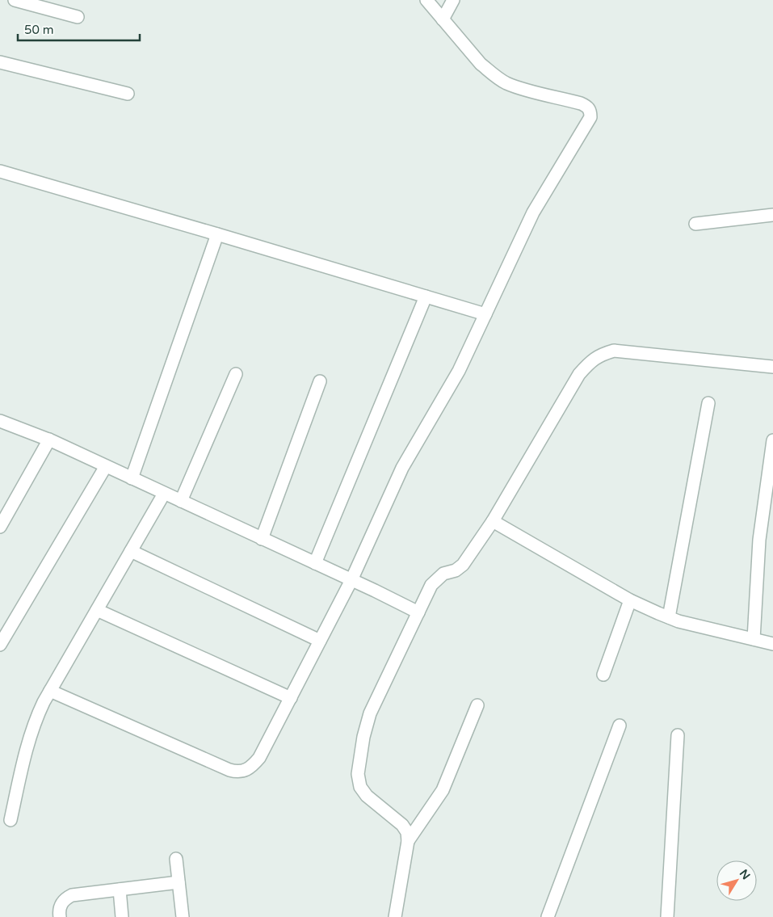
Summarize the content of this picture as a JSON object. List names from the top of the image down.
{
  "scale_bar": "50 m",
  "north": "top right"
}
